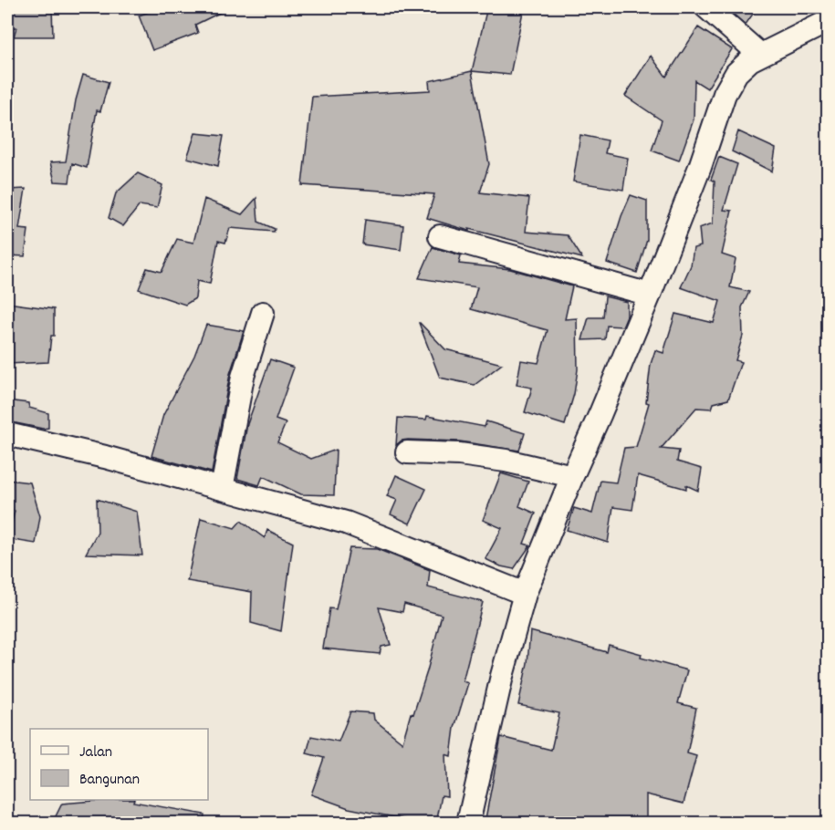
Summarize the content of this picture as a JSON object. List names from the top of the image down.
{
  "legend": ["Jalan", "Bangunan"]
}
